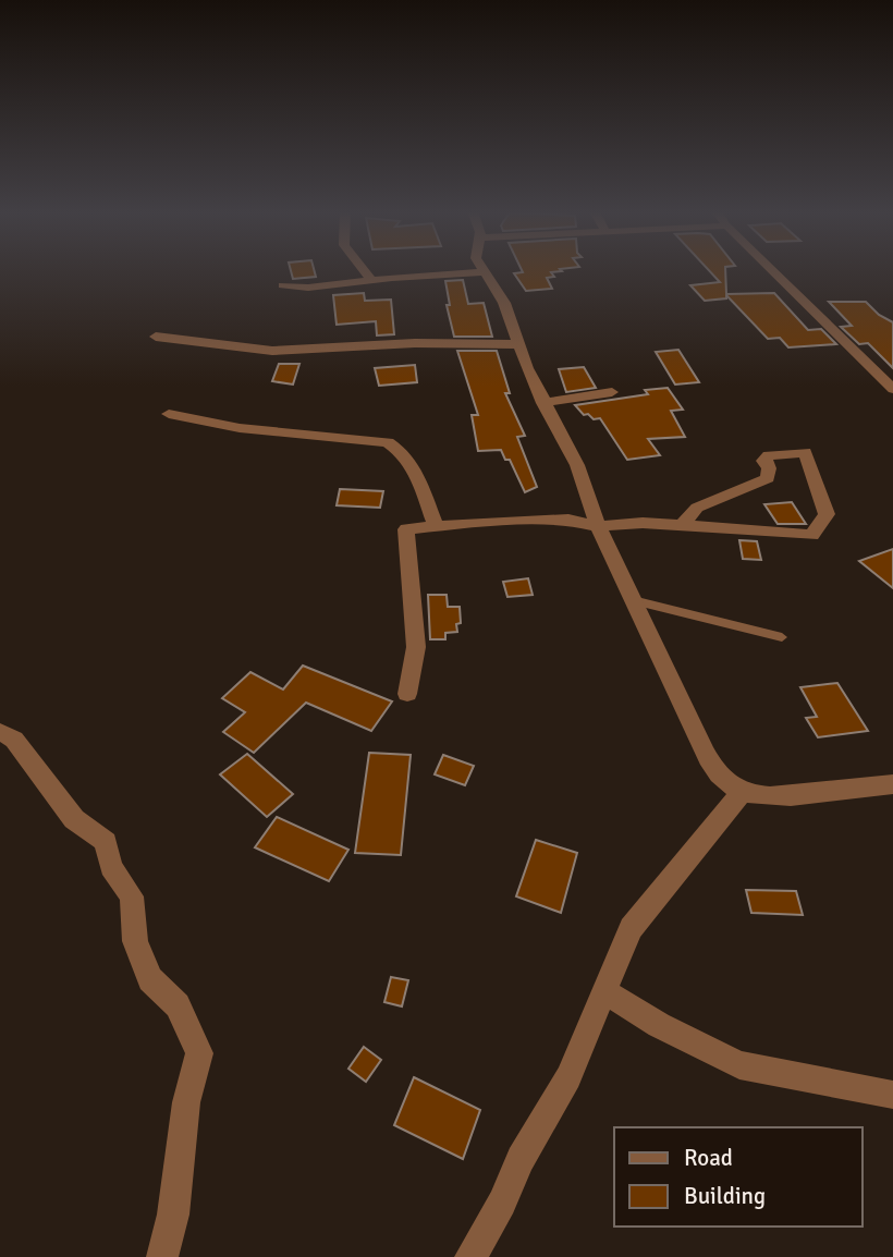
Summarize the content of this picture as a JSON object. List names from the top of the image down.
{
  "legend": ["Road", "Building"]
}
